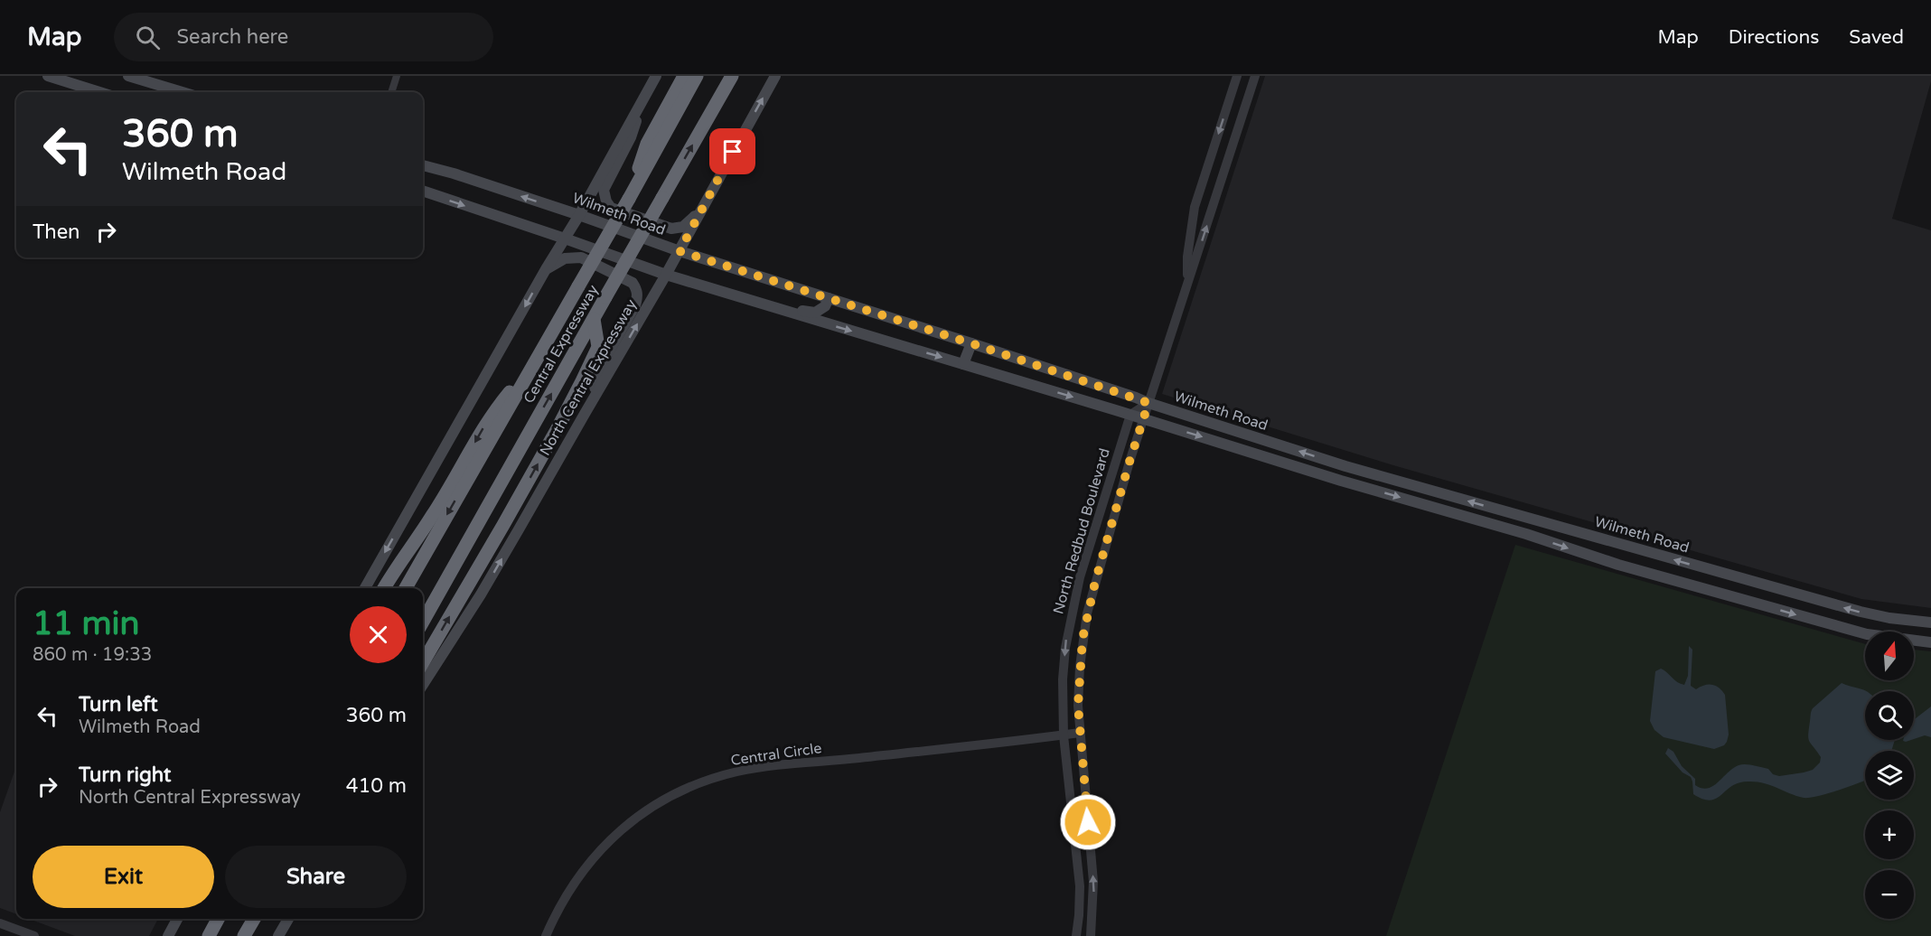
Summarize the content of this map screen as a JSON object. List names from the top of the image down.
{
  "streets": {
    "highway": ["Central Expressway"],
    "main road": ["Wilmeth Road", "North Central Expressway"],
    "street": ["North Redbud Boulevard", "Central Circle"]
  },
  "crossings": [
    ["Wilmeth Road", "North Central Expressway"],
    ["Wilmeth Road", "North Redbud Boulevard"],
    ["North Redbud Boulevard", "Central Circle"]
  ],
  "one_way": ["North Central Expressway"],
  "north": "top",
  "page": {
    "header": "Map",
    "search": "Search here",
    "nav": ["Map", "Directions", "Saved"],
    "turn": ["360 m", "Wilmeth Road"],
    "then": "Then",
    "heading": ["11 min", "860 m · 19:33"],
    "map_buttons": ["+", "−"],
    "list": [
      {
        "name": "Turn left",
        "note": "Wilmeth Road",
        "value": "360 m"
      },
      {
        "name": "Turn right",
        "note": "North Central Expressway",
        "value": "410 m"
      }
    ],
    "buttons": ["Exit", "Share"]
  }
}
